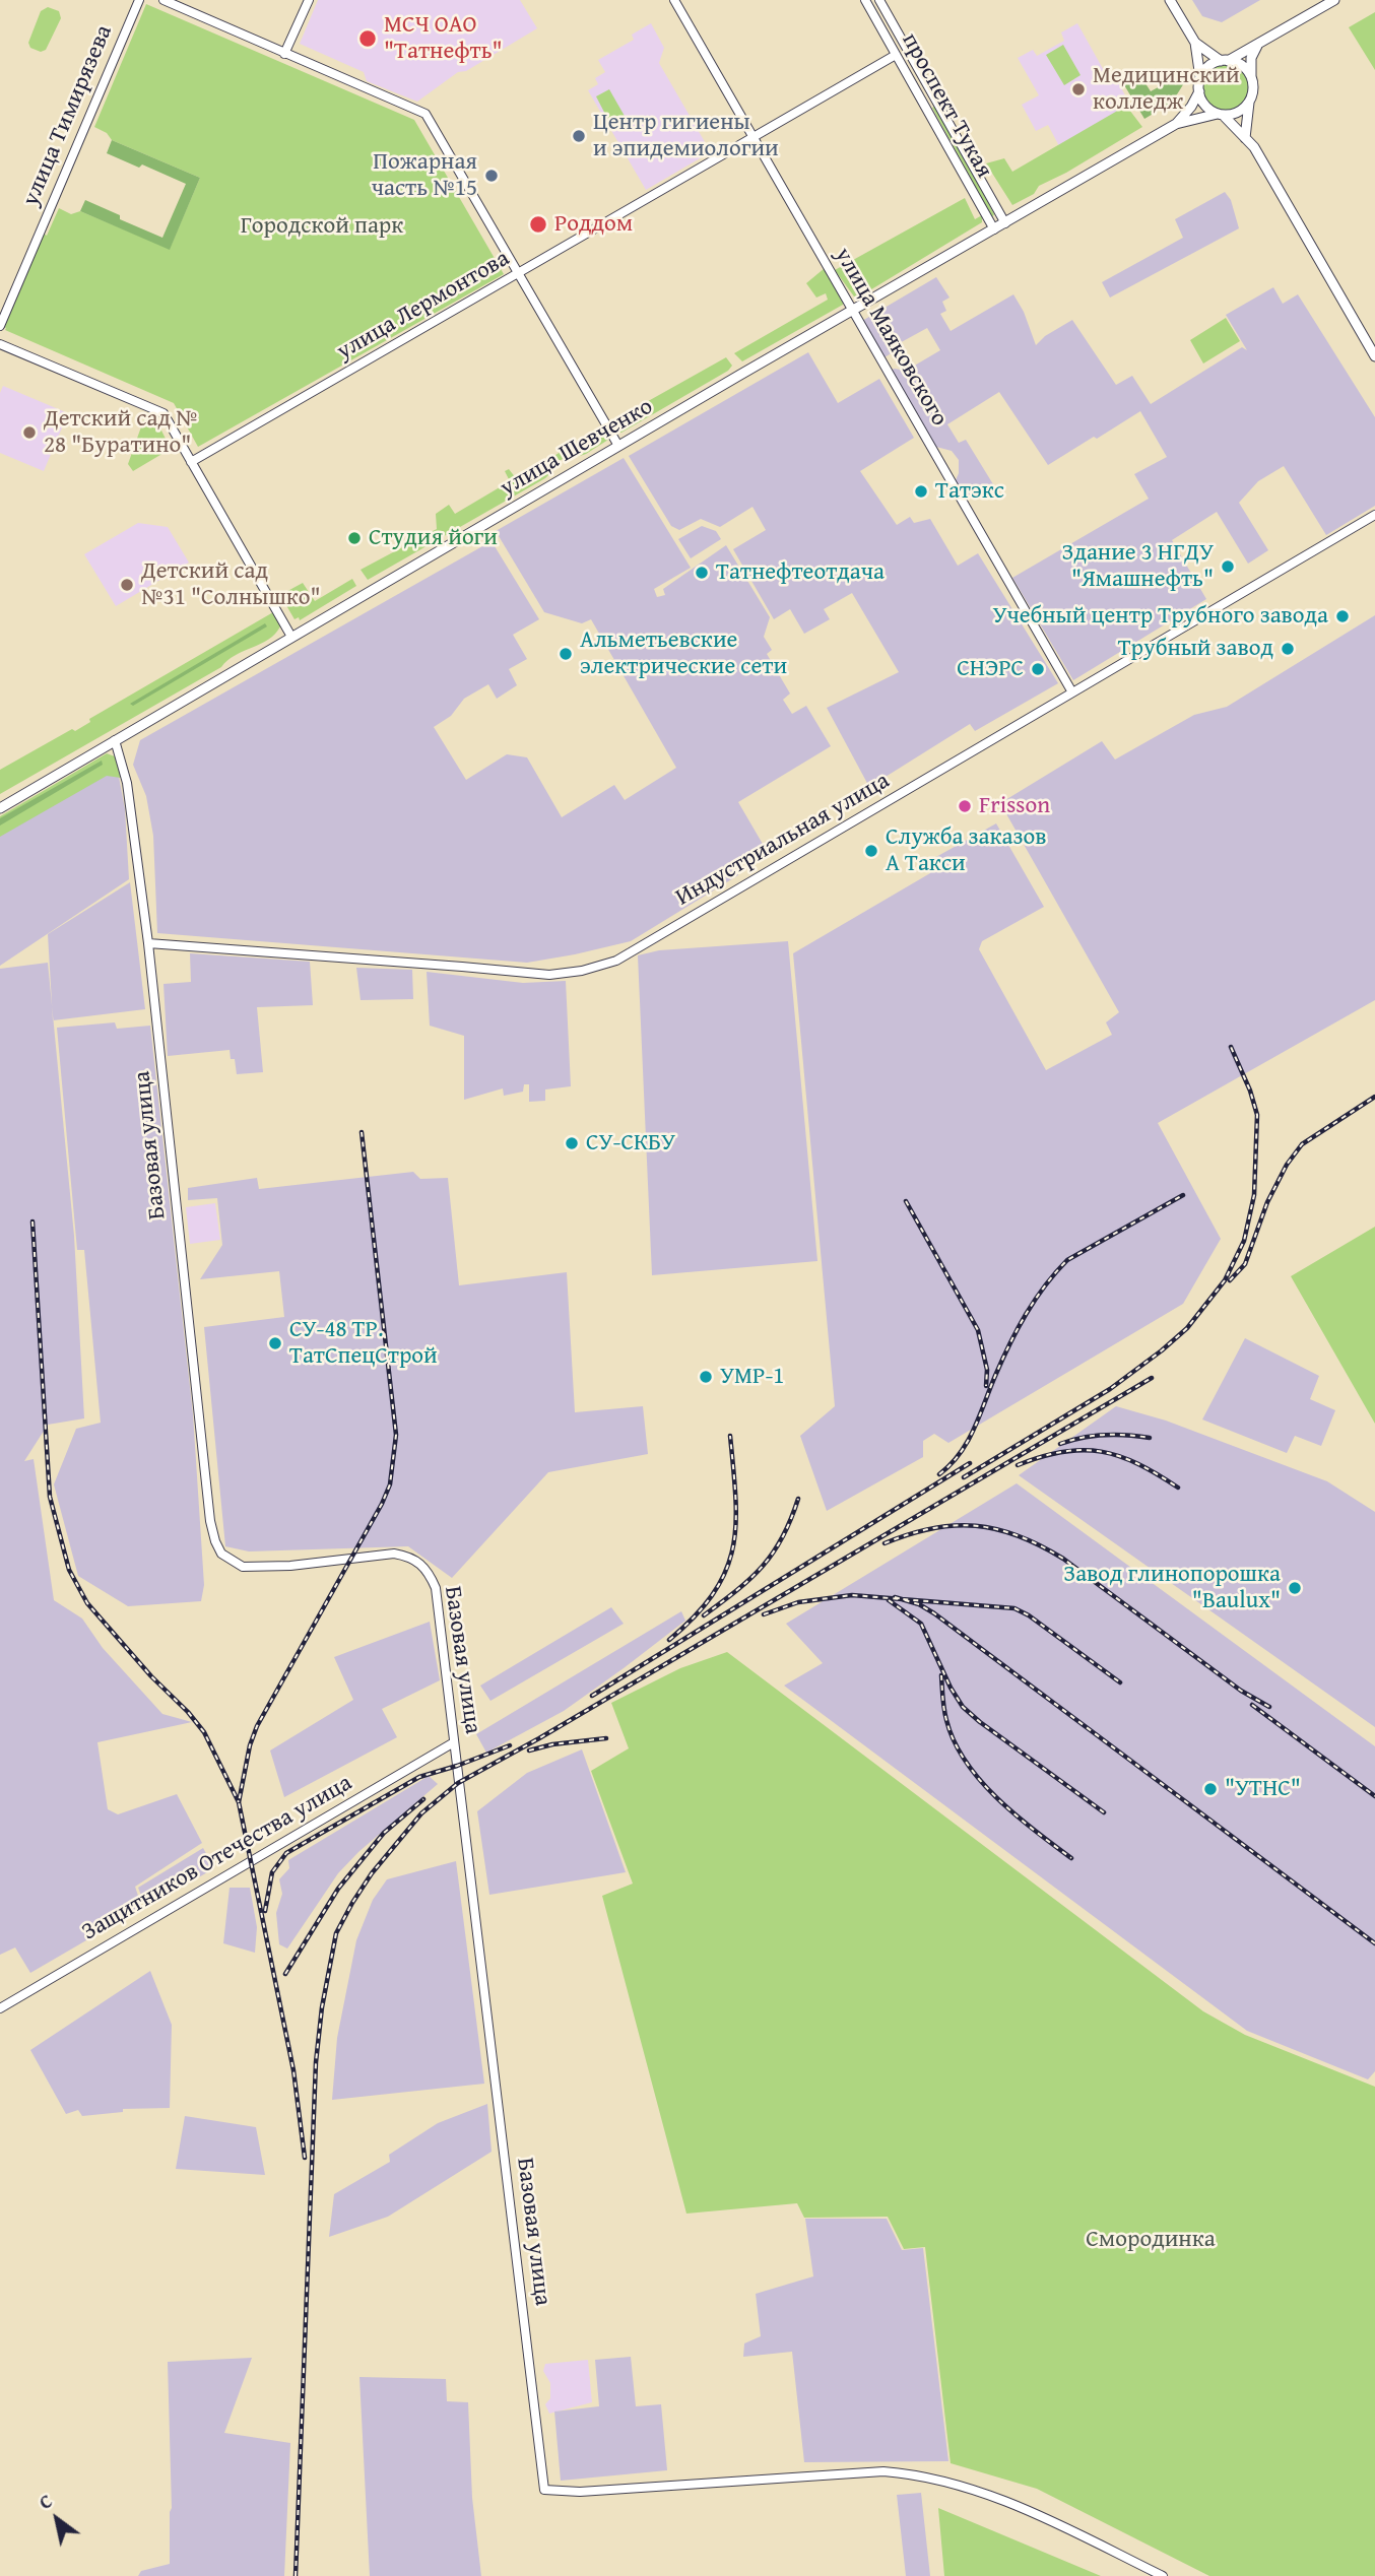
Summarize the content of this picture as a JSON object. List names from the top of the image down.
{
  "streets": {
    "main road": ["улица Шевченко"],
    "street": [
      "проспект Тукая",
      "улица Тимирязева",
      "улица Лермонтова",
      "улица Маяковского",
      "Индустриальная улица",
      "Базовая улица",
      "Защитников Отечества улица"
    ]
  },
  "crossings": [
    ["проспект Тукая", "улица Лермонтова"],
    ["проспект Тукая", "улица Шевченко"],
    ["улица Лермонтова", "улица Маяковского"],
    ["улица Маяковского", "улица Шевченко"],
    ["улица Маяковского", "Индустриальная улица"],
    ["улица Шевченко", "Базовая улица"],
    ["Индустриальная улица", "Базовая улица"],
    ["Базовая улица", "Защитников Отечества улица"]
  ],
  "parks": ["Городской парк", "Смородинка"],
  "places": [
    "МСЧ ОАО \"Татнефть\"",
    "Медицинский колледж",
    "Центр гигиены и эпидемиологии",
    "Пожарная часть №15",
    "Роддом",
    "Детский сад № 28 \"Буратино\"",
    "Татэкс",
    "Студия йоги",
    "Здание 3 НГДУ \"Ямашнефть\"",
    "Татнефтеотдача",
    "Детский сад №31 \"Солнышко\"",
    "Учебный центр Трубного завода",
    "Трубный завод",
    "Альметьевские электрические сети",
    "СНЭРС",
    "Frisson",
    "Служба заказов А Такси",
    "СУ-СКБУ",
    "СУ-48 ТР. ТатСпецСтрой",
    "УМР-1",
    "Завод глинопорошка \"Baulux\"",
    "\"УТНС\""
  ],
  "north": "top left"
}
